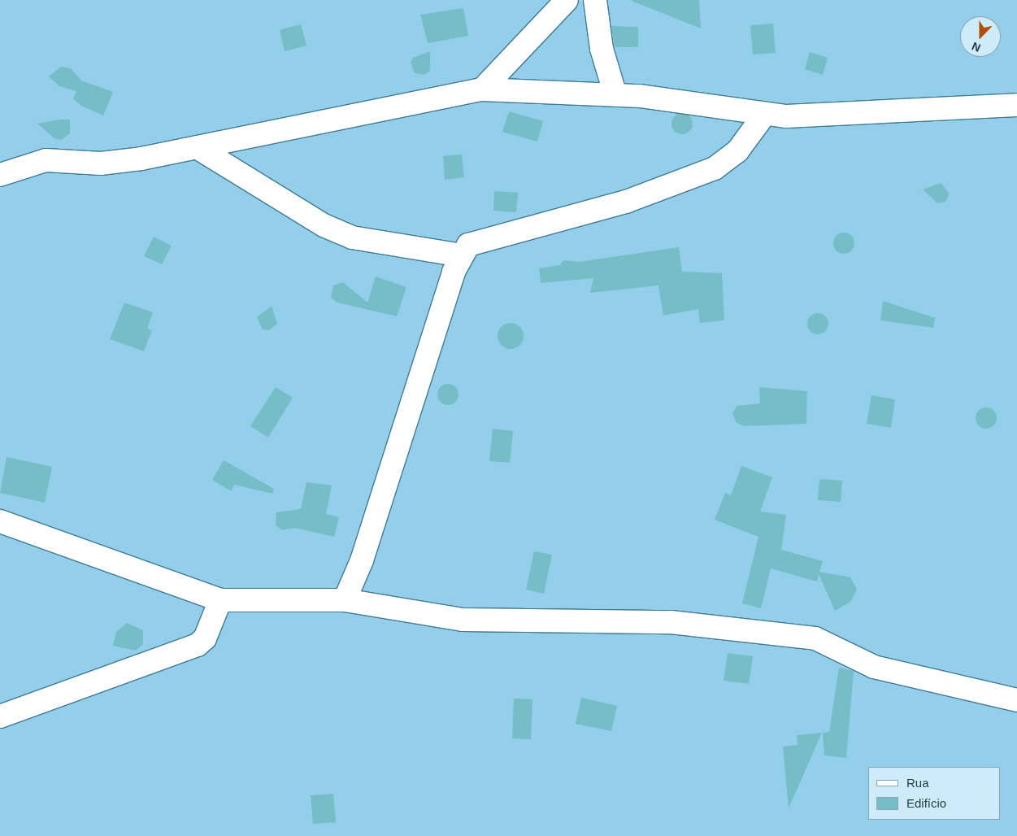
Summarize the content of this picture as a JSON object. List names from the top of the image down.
{
  "legend": ["Rua", "Edifício"],
  "north": "bottom"
}
